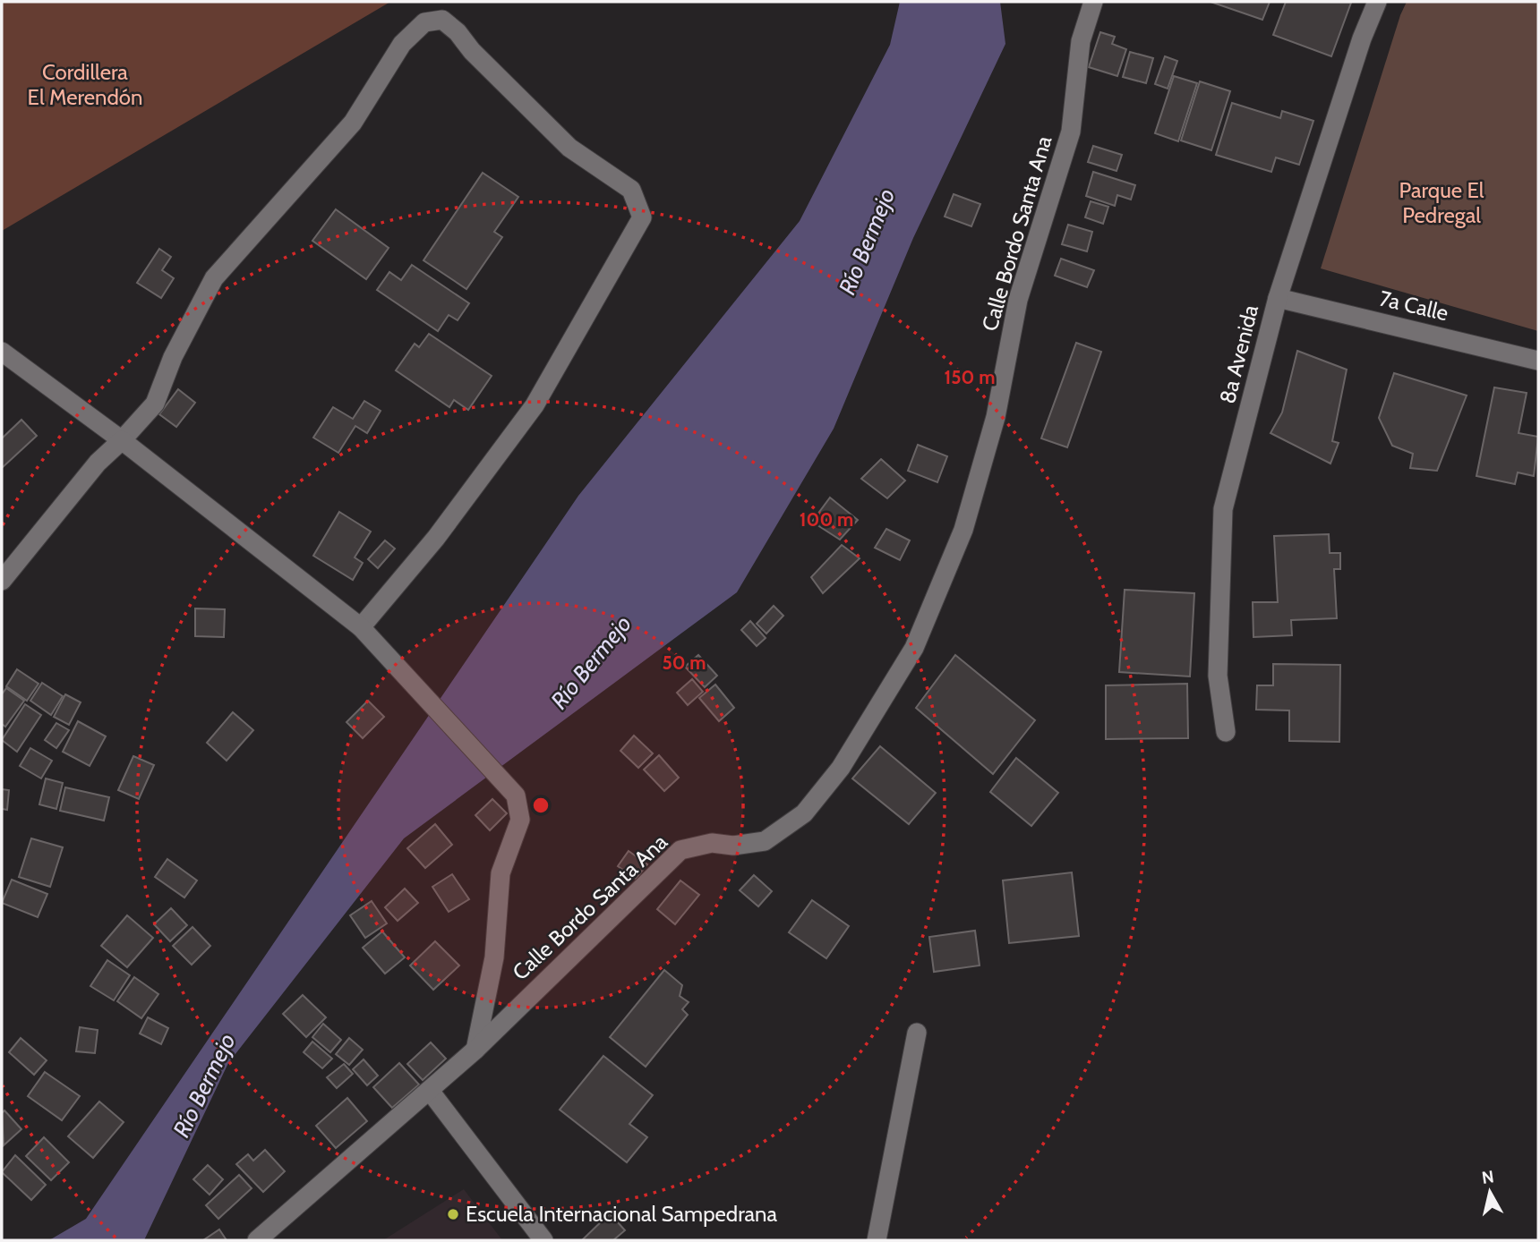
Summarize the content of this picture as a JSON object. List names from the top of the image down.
{
  "streets": {
    "street": ["Calle Bordo Santa Ana", "7a Calle", "8a Avenida"]
  },
  "crossings": [
    ["7a Calle", "8a Avenida"]
  ],
  "water": ["Río Bermejo"],
  "parks": ["Cordillera El Merendón", "Parque El Pedregal"],
  "places": ["Escuela Internacional Sampedrana"],
  "north": "top",
  "rings": ["150 m", "100 m", "50 m"]
}
